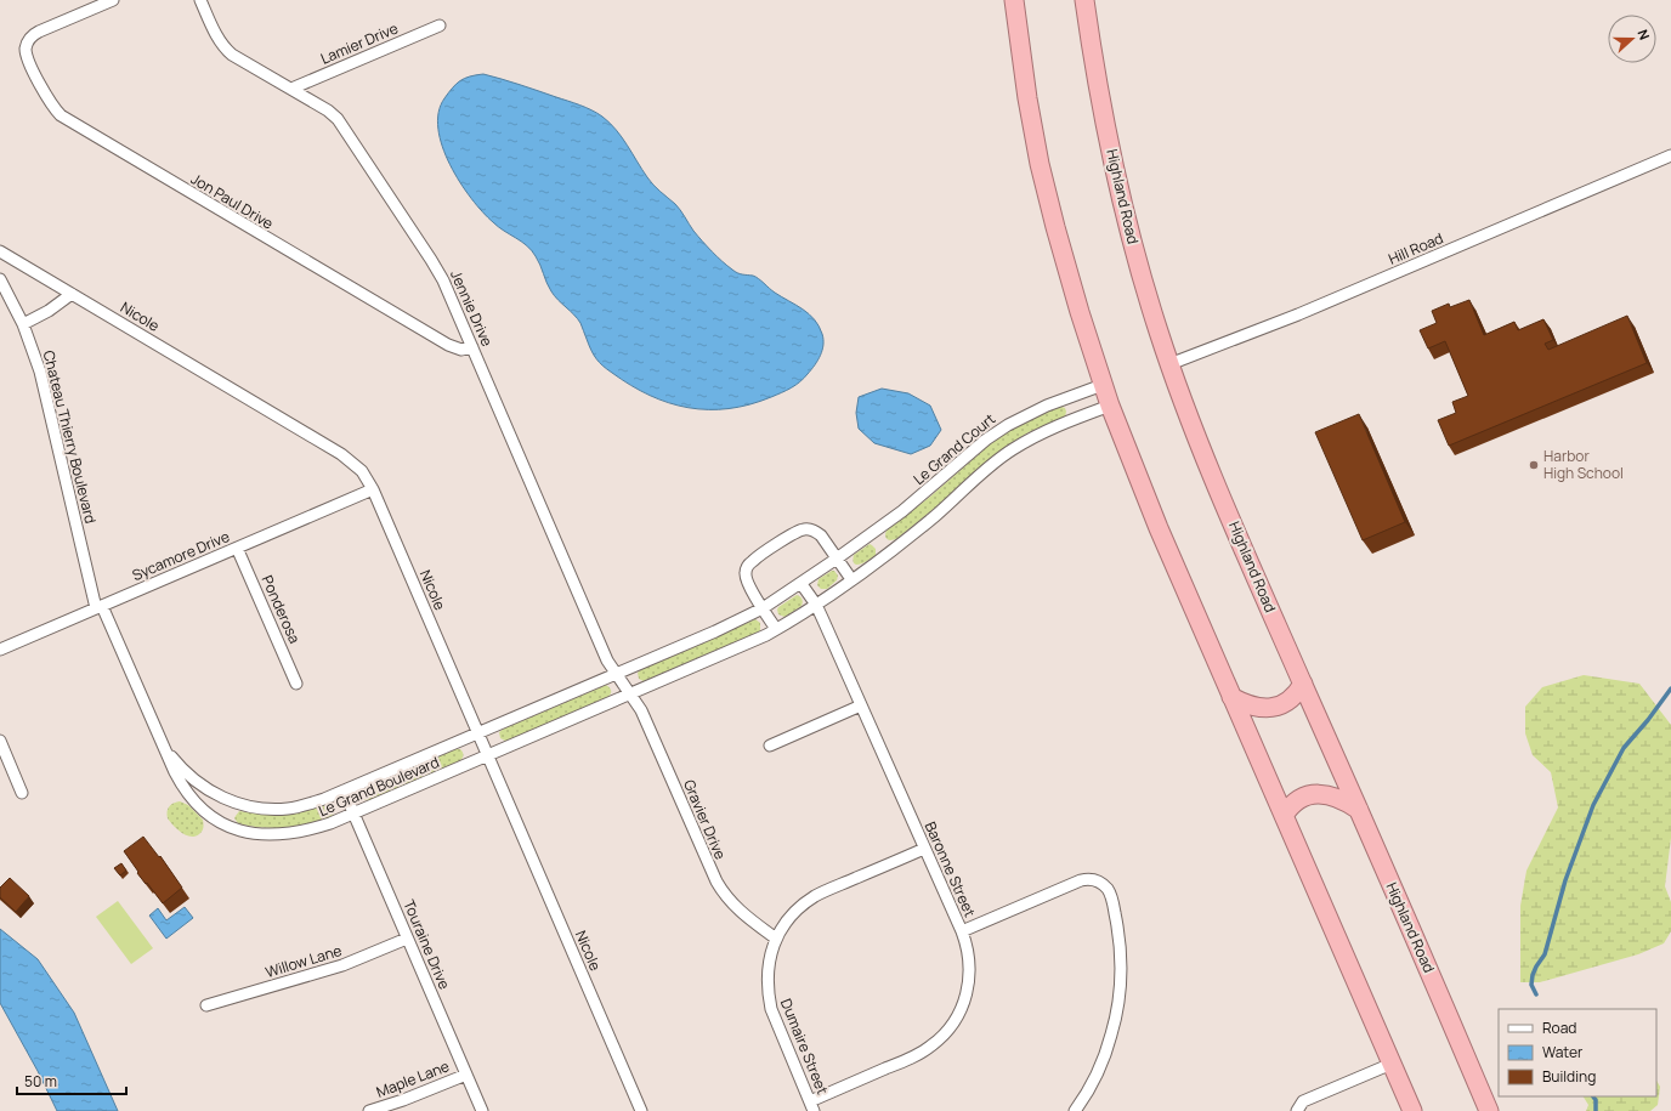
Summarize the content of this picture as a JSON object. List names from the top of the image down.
{
  "streets": {
    "highway": ["Highland Road"],
    "street": [
      "Lamier Drive",
      "Jon Paul Drive",
      "Hill Road",
      "Jennie Drive",
      "Nicole",
      "Chateau Thierry Boulevard",
      "Le Grand Court",
      "Sycamore Drive",
      "Ponderosa",
      "Le Grand Boulevard",
      "Gravier Drive",
      "Baronne Street",
      "Touraine Drive",
      "Willow Lane",
      "Dumaire Street",
      "Maple Lane"
    ]
  },
  "crossings": [
    ["Lamier Drive", "Jennie Drive"],
    ["Highland Road", "Hill Road"],
    ["Jon Paul Drive", "Jennie Drive"],
    ["Jennie Drive", "Le Grand Court"],
    ["Jennie Drive", "Le Grand Boulevard"],
    ["Jennie Drive", "Gravier Drive"],
    ["Nicole", "Sycamore Drive"],
    ["Nicole", "Le Grand Boulevard"],
    ["Chateau Thierry Boulevard", "Sycamore Drive"],
    ["Chateau Thierry Boulevard", "Le Grand Boulevard"],
    ["Le Grand Court", "Le Grand Boulevard"],
    ["Le Grand Court", "Baronne Street"],
    ["Sycamore Drive", "Ponderosa"],
    ["Sycamore Drive", "Le Grand Boulevard"],
    ["Le Grand Boulevard", "Gravier Drive"],
    ["Le Grand Boulevard", "Touraine Drive"],
    ["Gravier Drive", "Dumaire Street"],
    ["Baronne Street", "Dumaire Street"],
    ["Touraine Drive", "Willow Lane"],
    ["Touraine Drive", "Maple Lane"]
  ],
  "places": ["Harbor High School"],
  "legend": ["Road", "Water", "Building"],
  "scale_bar": "50 m",
  "north": "right"
}
